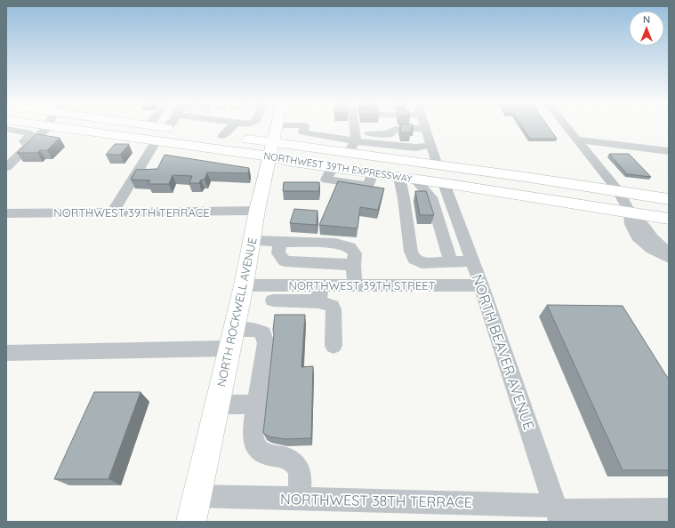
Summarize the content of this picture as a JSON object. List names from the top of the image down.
{
  "streets": {
    "highway": ["NORTHWEST 39TH EXPRESSWAY"],
    "main road": ["NORTH ROCKWELL AVENUE"],
    "street": [
      "NORTHWEST 39TH TERRACE",
      "NORTHWEST 39TH STREET",
      "NORTH BEAVER AVENUE",
      "NORTHWEST 38TH TERRACE"
    ]
  },
  "crossings": [
    ["NORTHWEST 39TH EXPRESSWAY", "NORTH ROCKWELL AVENUE"],
    ["NORTHWEST 39TH EXPRESSWAY", "NORTH BEAVER AVENUE"],
    ["NORTHWEST 39TH TERRACE", "NORTH ROCKWELL AVENUE"],
    ["NORTHWEST 39TH STREET", "NORTH ROCKWELL AVENUE"],
    ["NORTHWEST 39TH STREET", "NORTH BEAVER AVENUE"],
    ["NORTH ROCKWELL AVENUE", "NORTHWEST 38TH TERRACE"],
    ["NORTH BEAVER AVENUE", "NORTHWEST 38TH TERRACE"]
  ],
  "north": "top"
}
